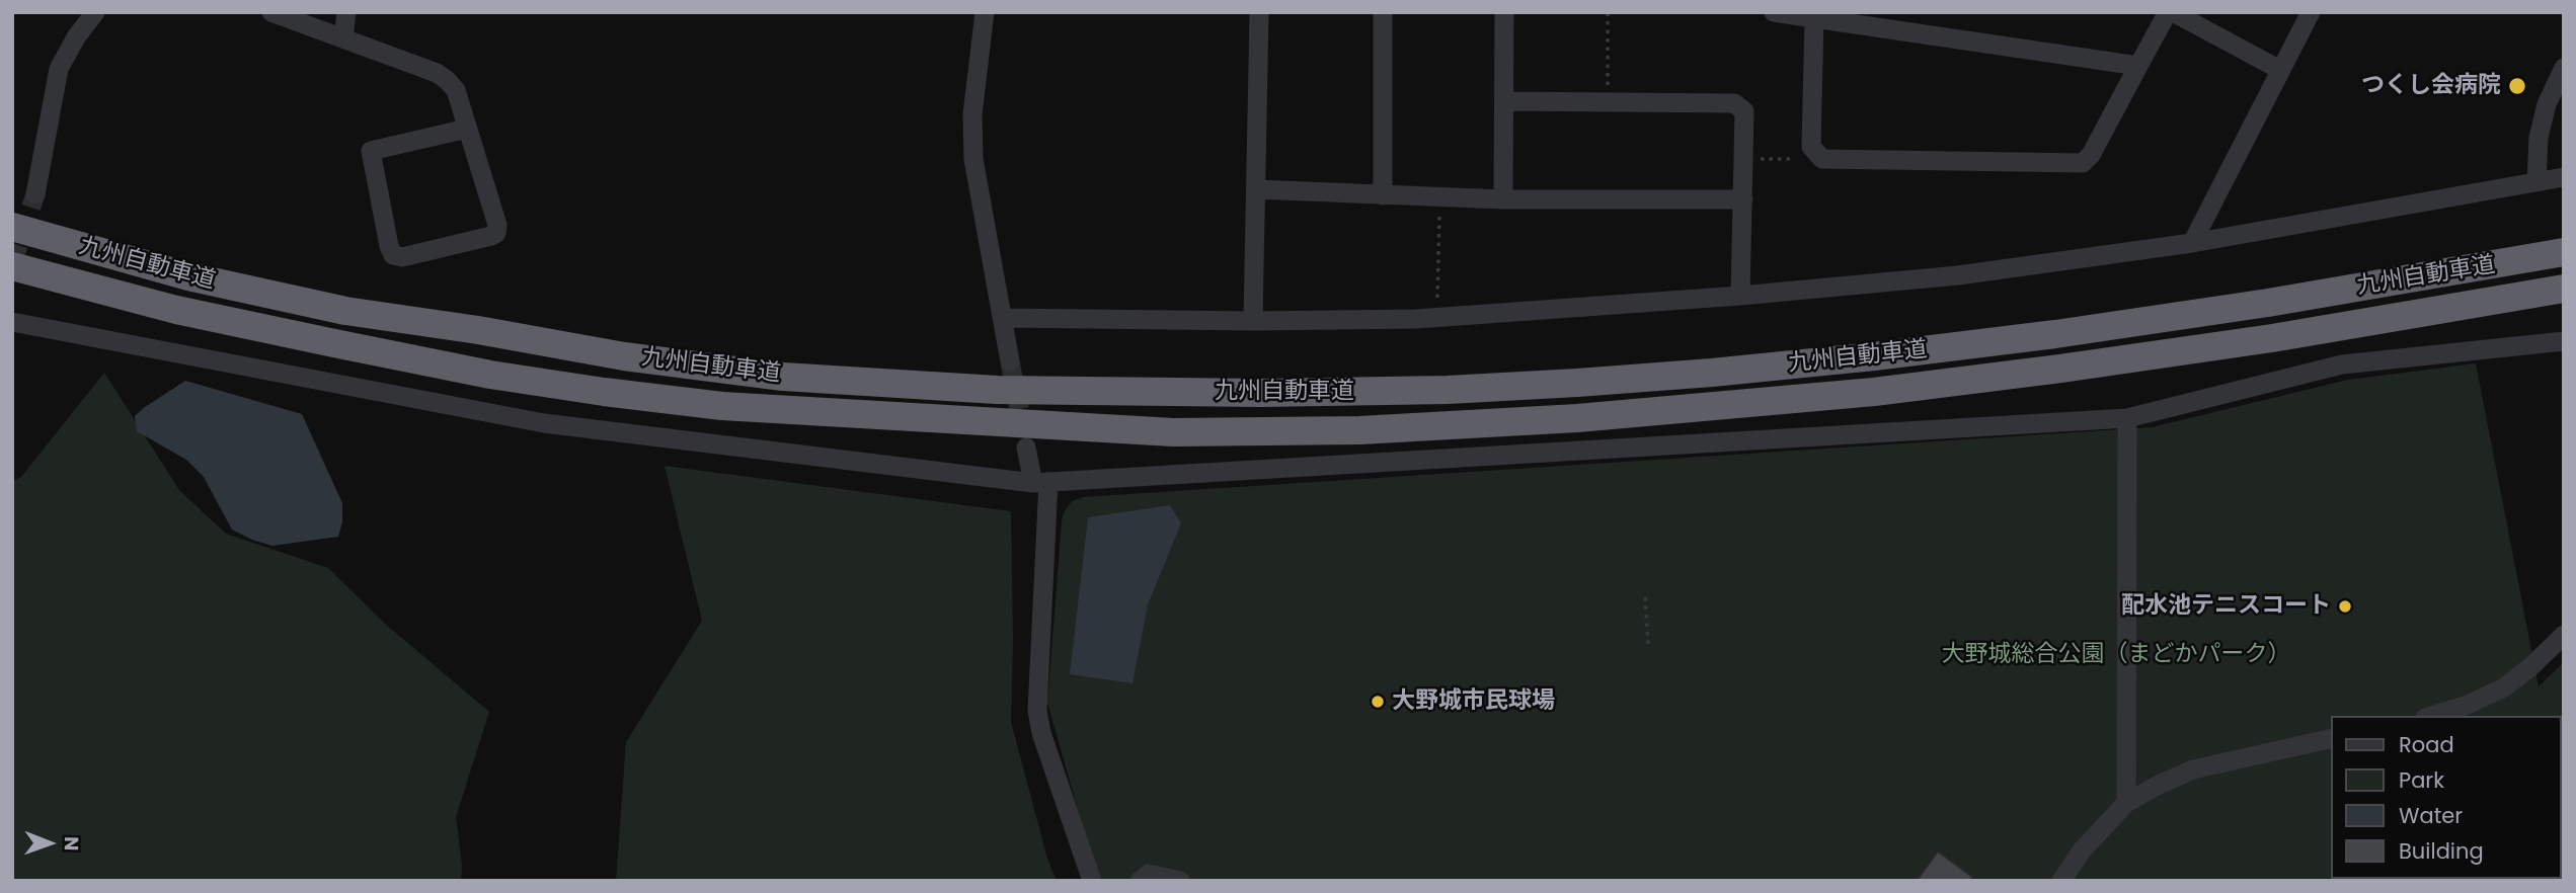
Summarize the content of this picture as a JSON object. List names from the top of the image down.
{
  "streets": {
    "highway": ["九州自動車道"]
  },
  "parks": ["大野城総合公園（まどかパーク）"],
  "places": ["つくし会病院", "配水池テニスコート", "大野城市民球場"],
  "legend": [
    "Road",
    "Park",
    "Water",
    "Building"
  ],
  "north": "right"
}
